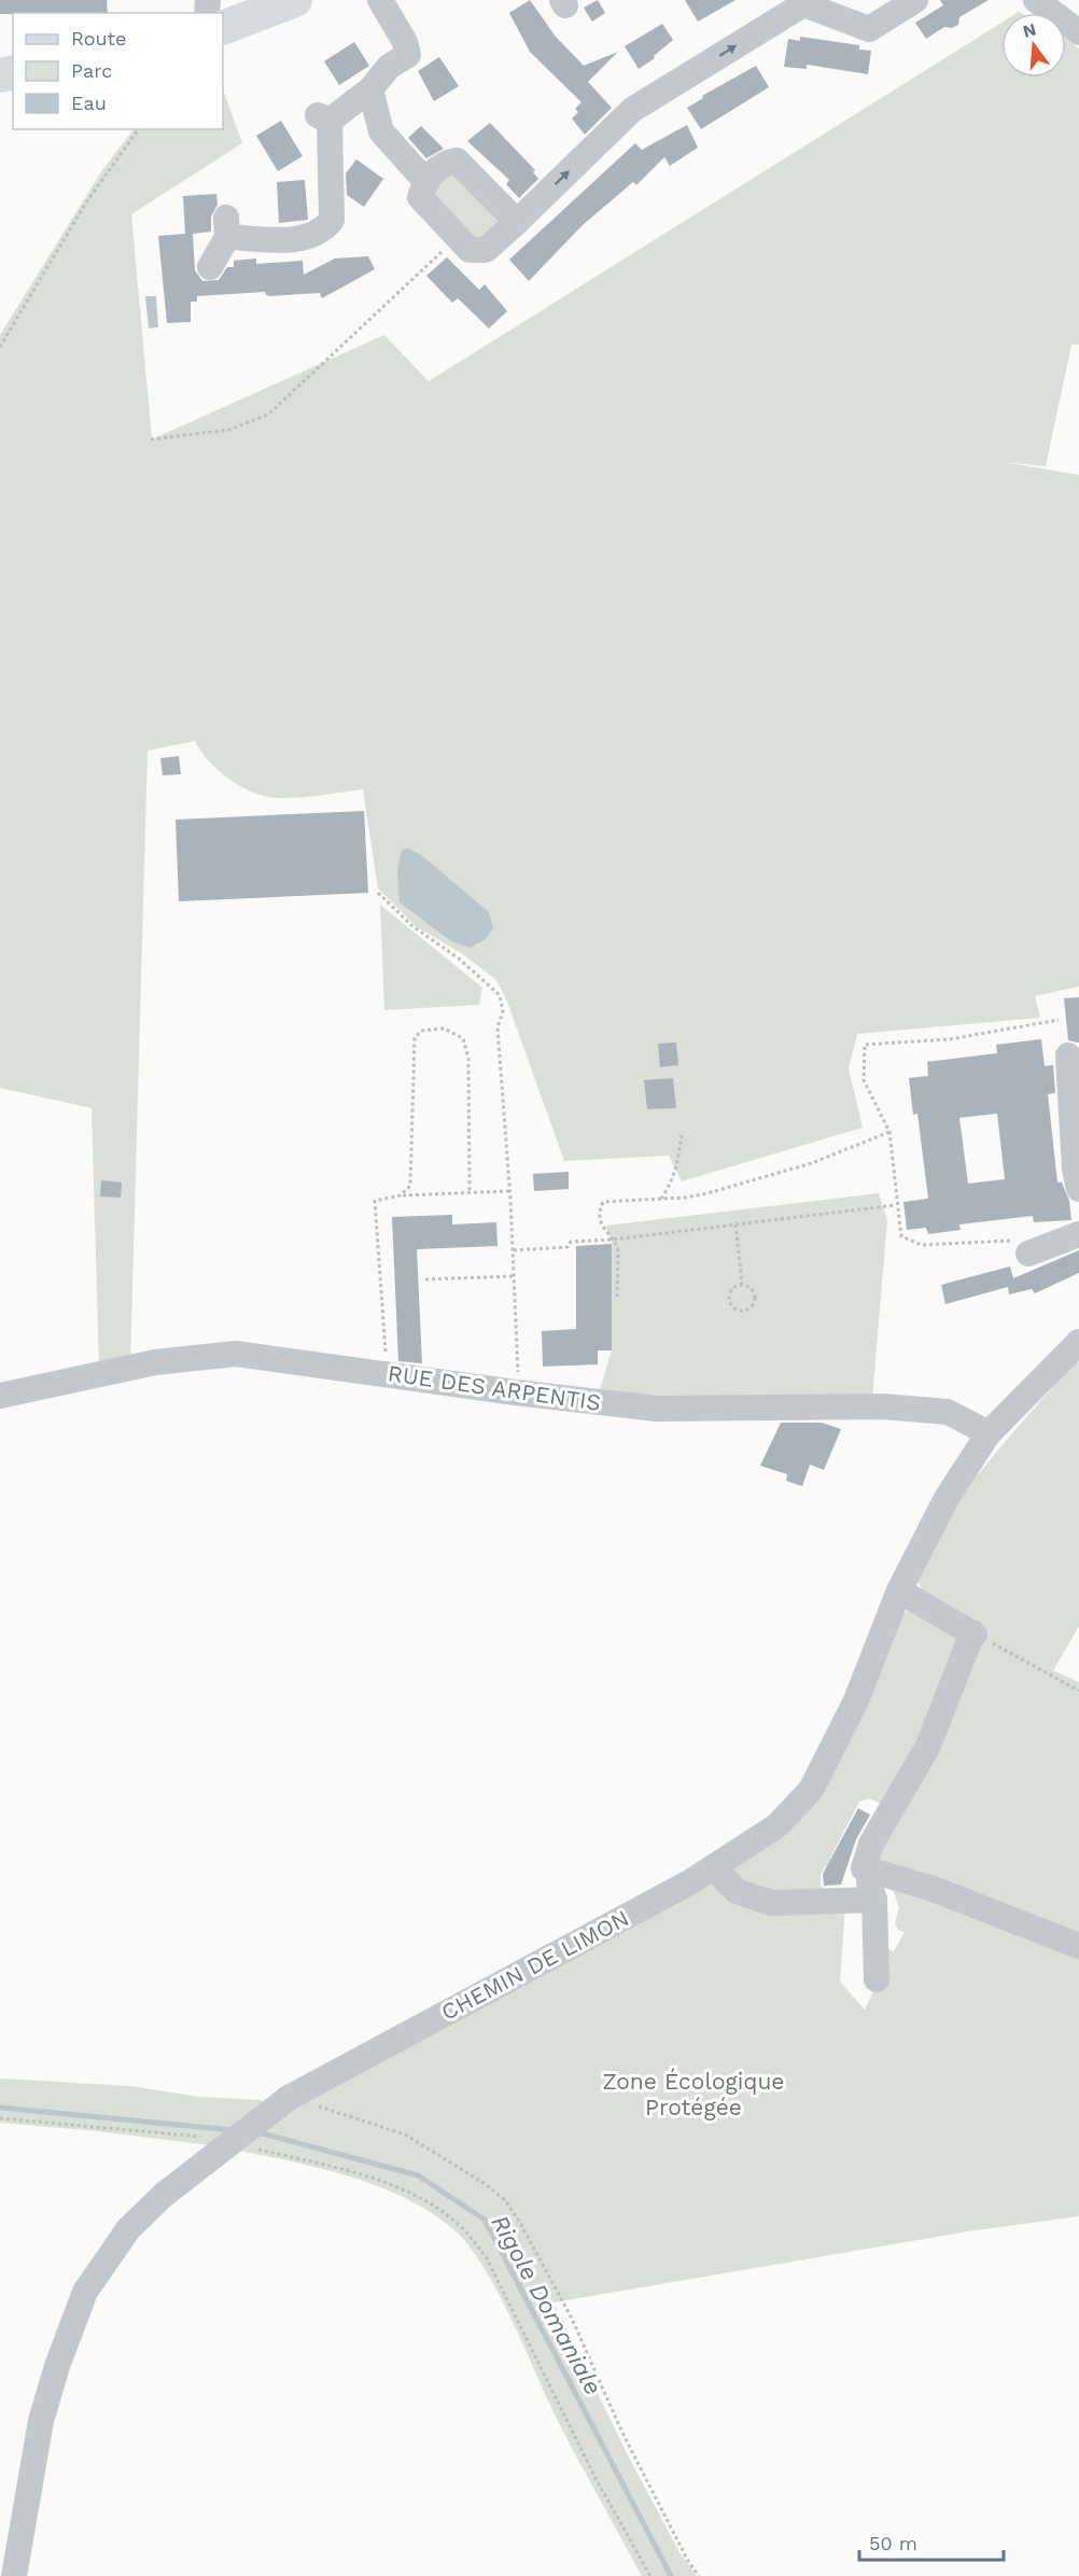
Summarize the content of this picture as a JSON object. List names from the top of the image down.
{
  "streets": {
    "street": ["RUE DES ARPENTIS", "CHEMIN DE LIMON"]
  },
  "crossings": [
    ["RUE DES ARPENTIS", "CHEMIN DE LIMON"]
  ],
  "water": ["Rigole Domaniale"],
  "parks": ["Zone Écologique Protégée"],
  "legend": ["Route", "Parc", "Eau"],
  "scale_bar": "50 m",
  "north": "top"
}
